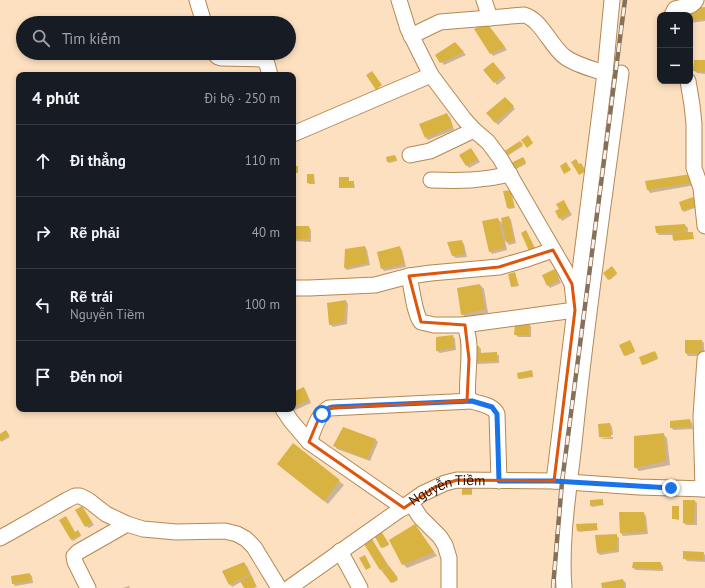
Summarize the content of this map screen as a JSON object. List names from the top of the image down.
{
  "streets": {
    "street": ["Nguyễn Tiềm"]
  },
  "page": {
    "map_buttons": ["+", "−"],
    "search": "Tìm kiếm",
    "heading": ["4 phút", "Đi bộ · 250 m"],
    "list": [
      ["Đi thẳng", "110 m"],
      ["Rẽ phải", "40 m"],
      ["Rẽ trái", "Nguyễn Tiềm", "100 m"],
      "Đến nơi"
    ]
  }
}
